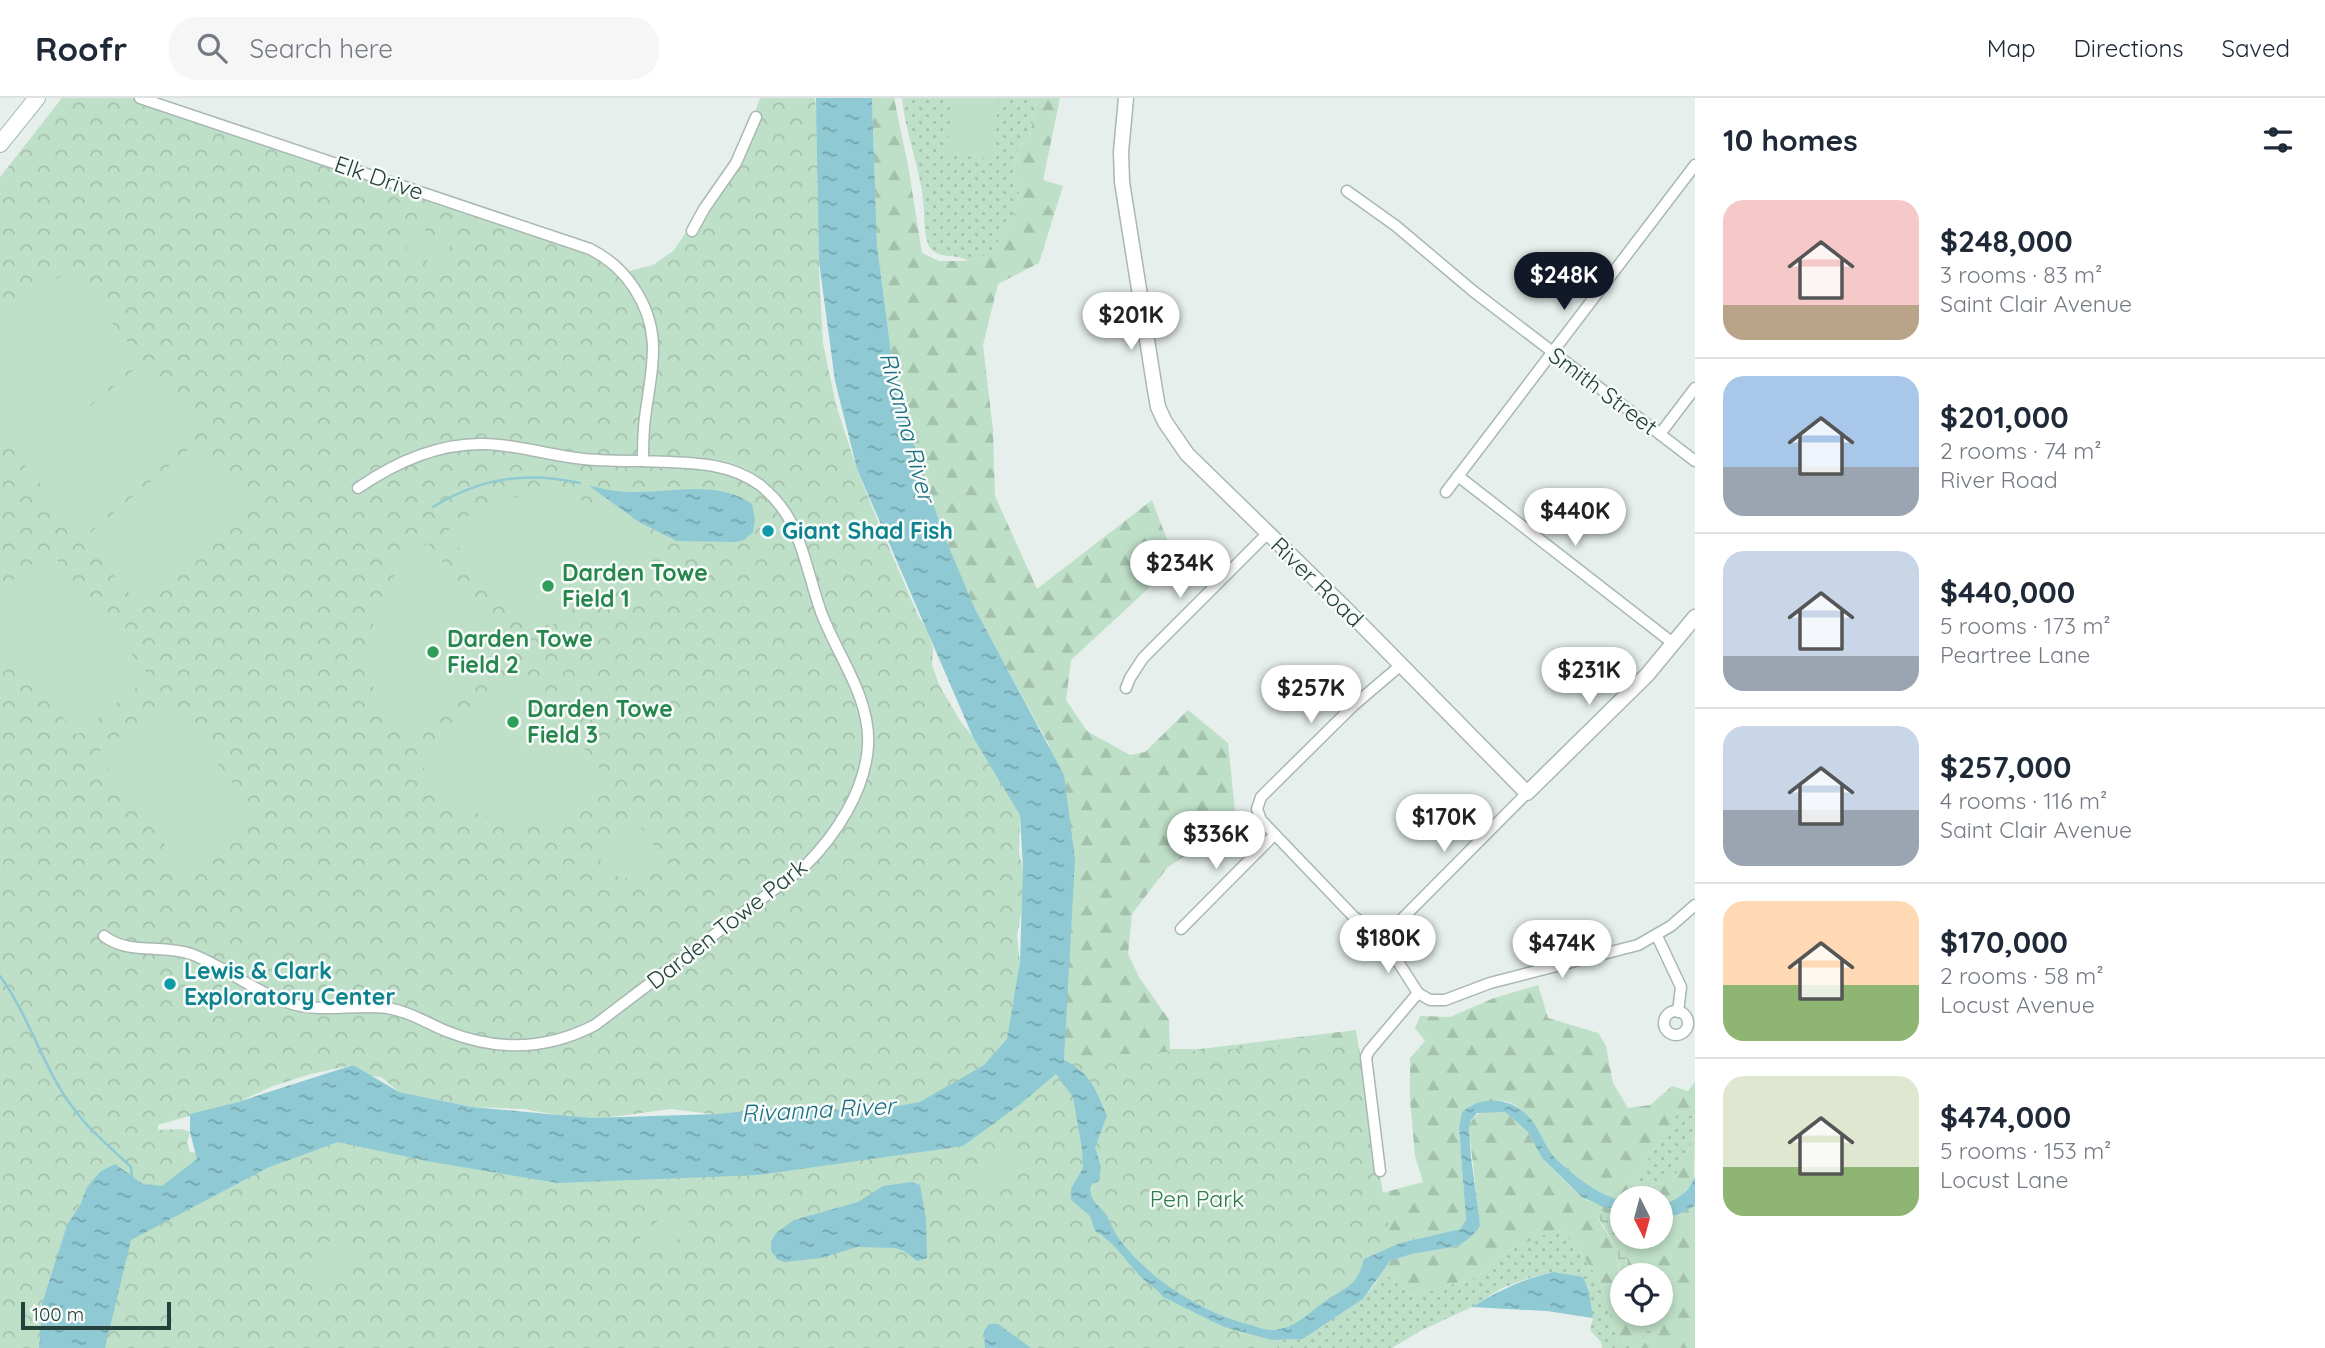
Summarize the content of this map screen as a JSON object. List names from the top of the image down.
{
  "streets": {
    "street": [
      "Elk Drive",
      "Smith Street",
      "River Road",
      "Darden Towe Park"
    ]
  },
  "crossings": [
    ["Elk Drive", "Darden Towe Park"]
  ],
  "water": ["Rivanna River"],
  "parks": ["Pen Park"],
  "places": [
    "Giant Shad Fish",
    "Darden Towe Field 1",
    "Darden Towe Field 2",
    "Darden Towe Field 3",
    "Lewis & Clark Exploratory Center"
  ],
  "scale_bar": "100 m",
  "north": "bottom",
  "page": {
    "header": "Roofr",
    "search": "Search here",
    "nav": ["Map", "Directions", "Saved"],
    "heading": "10 homes",
    "list": [
      {
        "name": "$248,000",
        "note": "3 rooms · 83 m² · Saint Clair Avenue"
      },
      {
        "name": "$201,000",
        "note": "2 rooms · 74 m² · River Road"
      },
      {
        "name": "$440,000",
        "note": "5 rooms · 173 m² · Peartree Lane"
      },
      {
        "name": "$257,000",
        "note": "4 rooms · 116 m² · Saint Clair Avenue"
      },
      {
        "name": "$170,000",
        "note": "2 rooms · 58 m² · Locust Avenue"
      },
      {
        "name": "$474,000",
        "note": "5 rooms · 153 m² · Locust Lane"
      }
    ],
    "price": [
      "$248K",
      "$201K",
      "$440K",
      "$234K",
      "$231K",
      "$257K",
      "$170K",
      "$336K",
      "$180K",
      "$474K"
    ],
    "scale": "100 m"
  }
}
